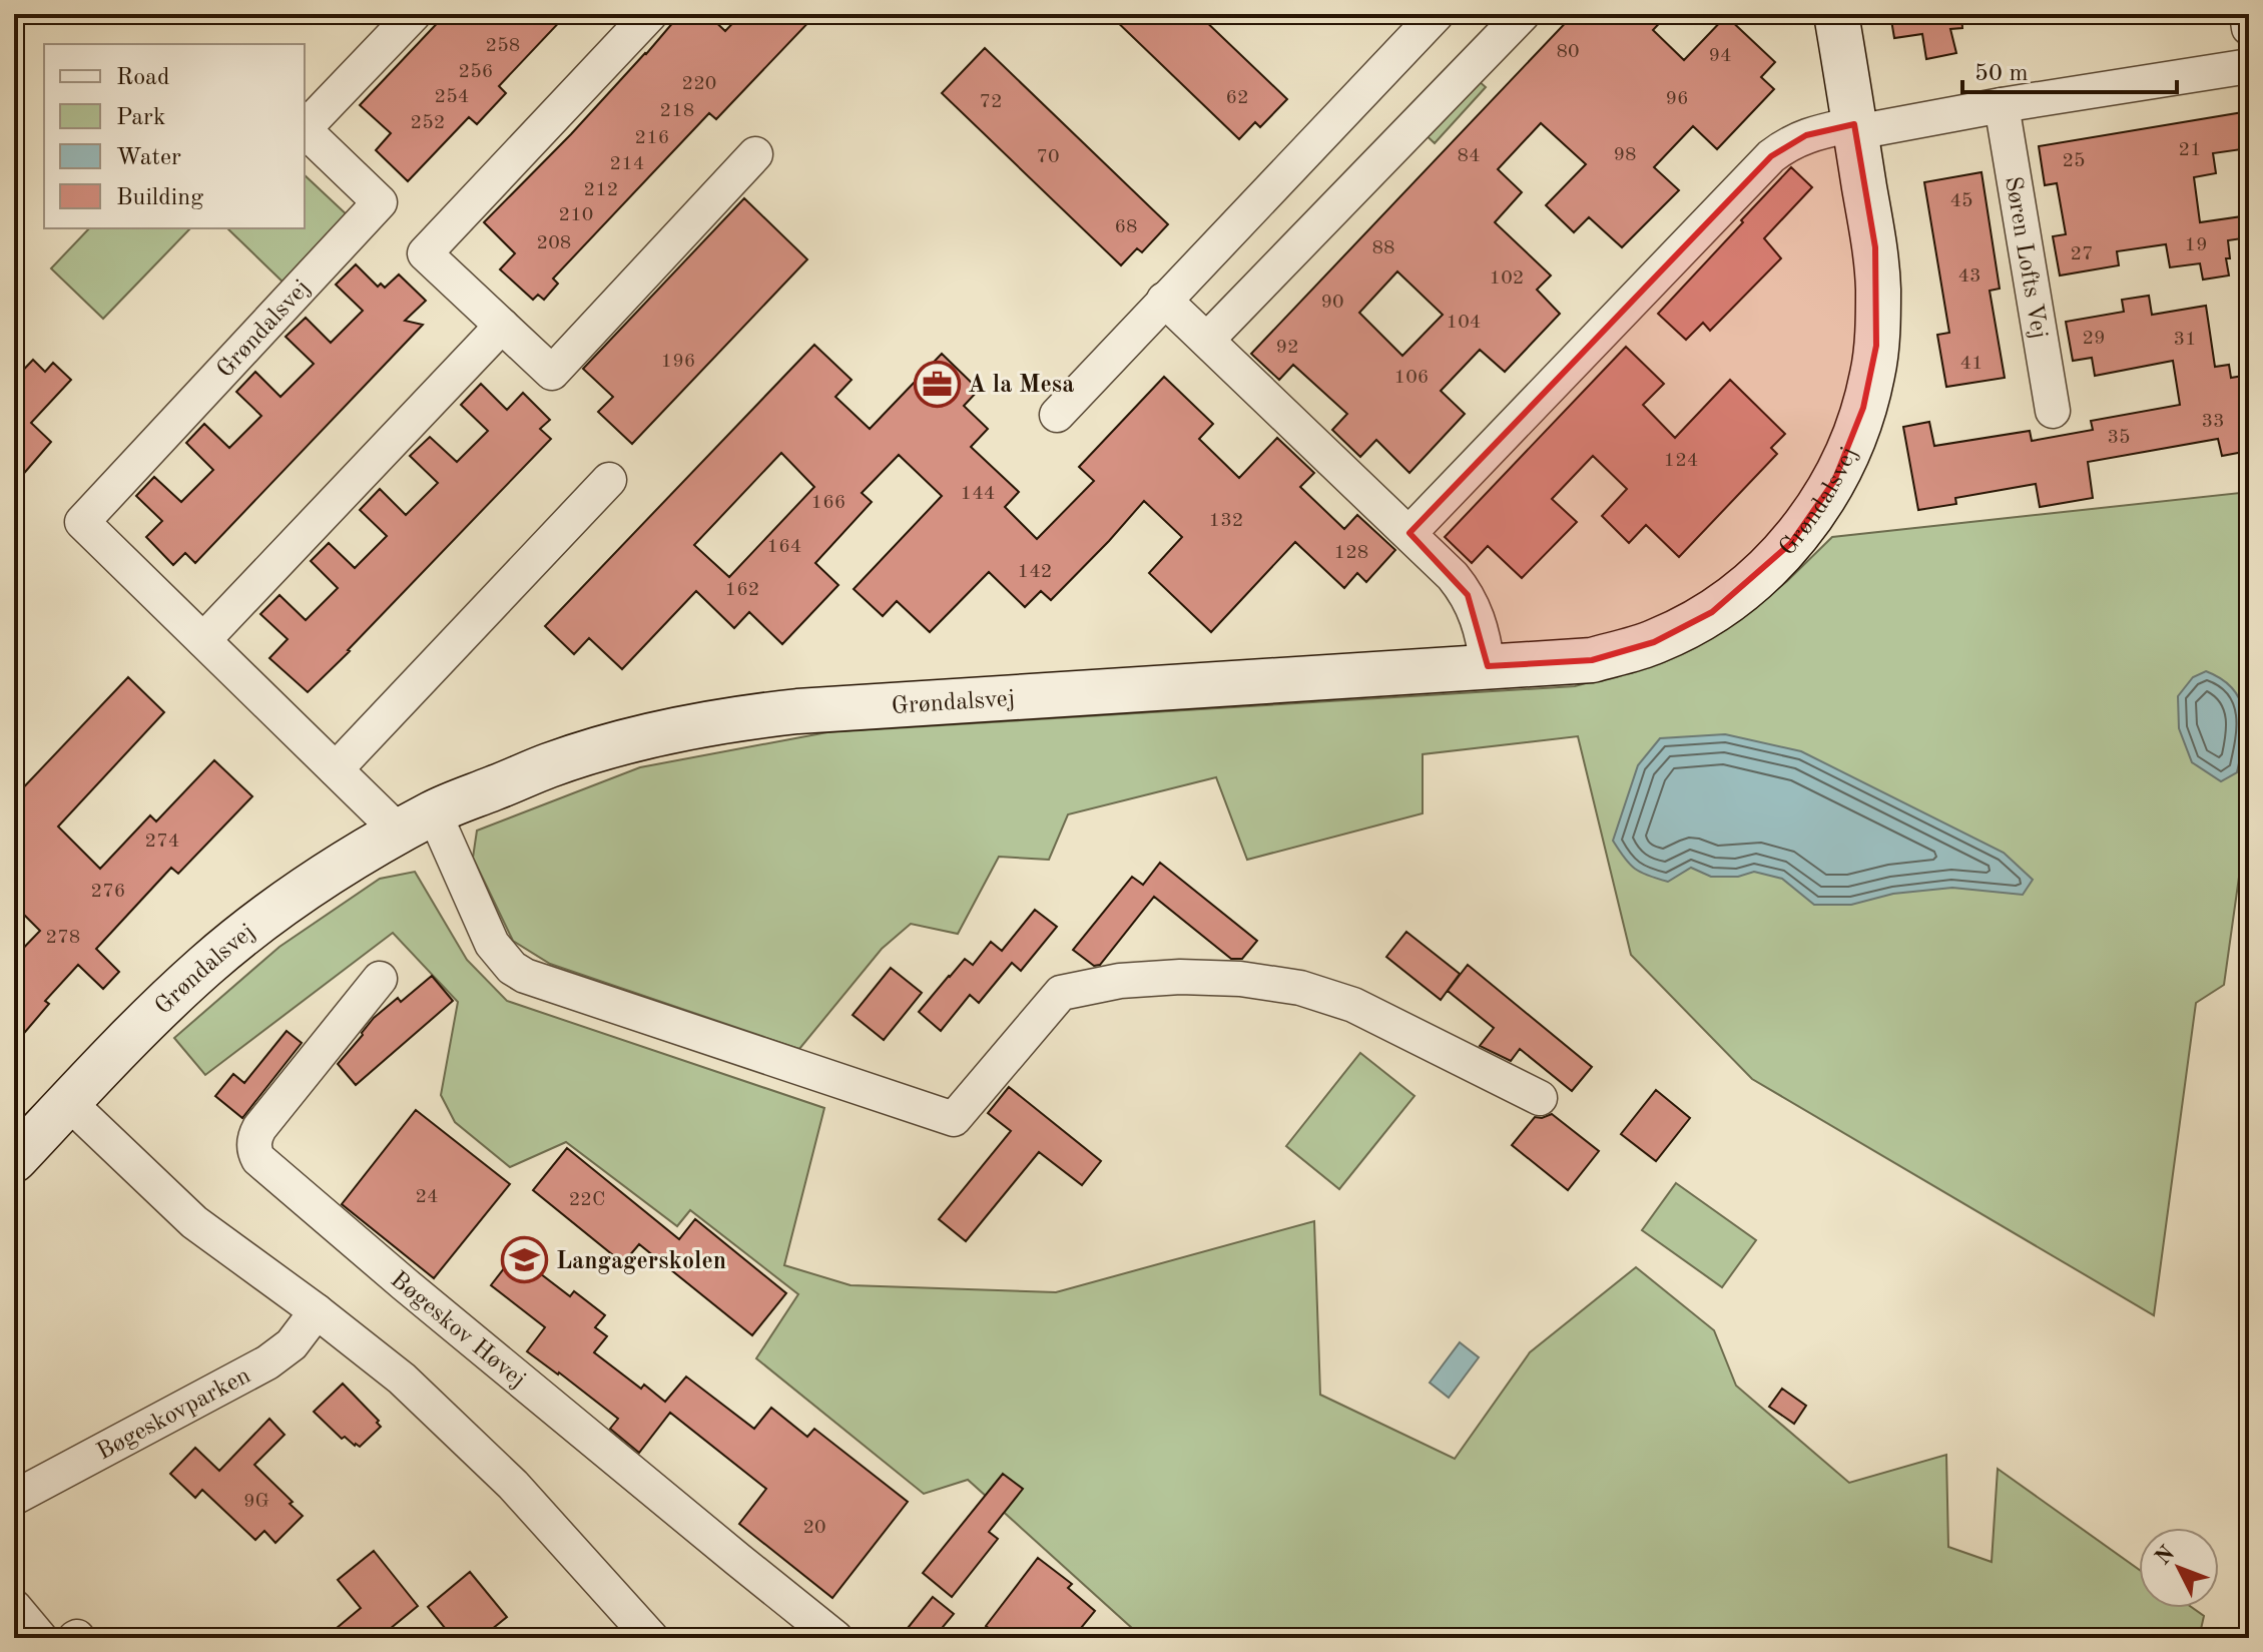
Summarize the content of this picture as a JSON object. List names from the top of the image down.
{
  "streets": {
    "street": [
      "Søren Lofts Vej",
      "Grøndalsvej",
      "Bøgeskov Høvej",
      "Bøgeskovparken"
    ]
  },
  "places": {
    "office": ["A la Mesa"],
    "school or university": ["Langagerskolen"]
  },
  "house_numbers": [
    "258",
    "80",
    "94",
    "256",
    "220",
    "254",
    "62",
    "96",
    "72",
    "218",
    "252",
    "216",
    "21",
    "98",
    "84",
    "70",
    "25",
    "214",
    "212",
    "45",
    "210",
    "68",
    "208",
    "19",
    "88",
    "27",
    "43",
    "102",
    "90",
    "104",
    "29",
    "31",
    "92",
    "196",
    "41",
    "106",
    "33",
    "35",
    "124",
    "144",
    "166",
    "132",
    "164",
    "128",
    "142",
    "162",
    "274",
    "276",
    "278",
    "24",
    "22C",
    "9G",
    "20"
  ],
  "legend": [
    "Road",
    "Park",
    "Water",
    "Building"
  ],
  "scale_bar": "50 m",
  "north": "top left"
}
